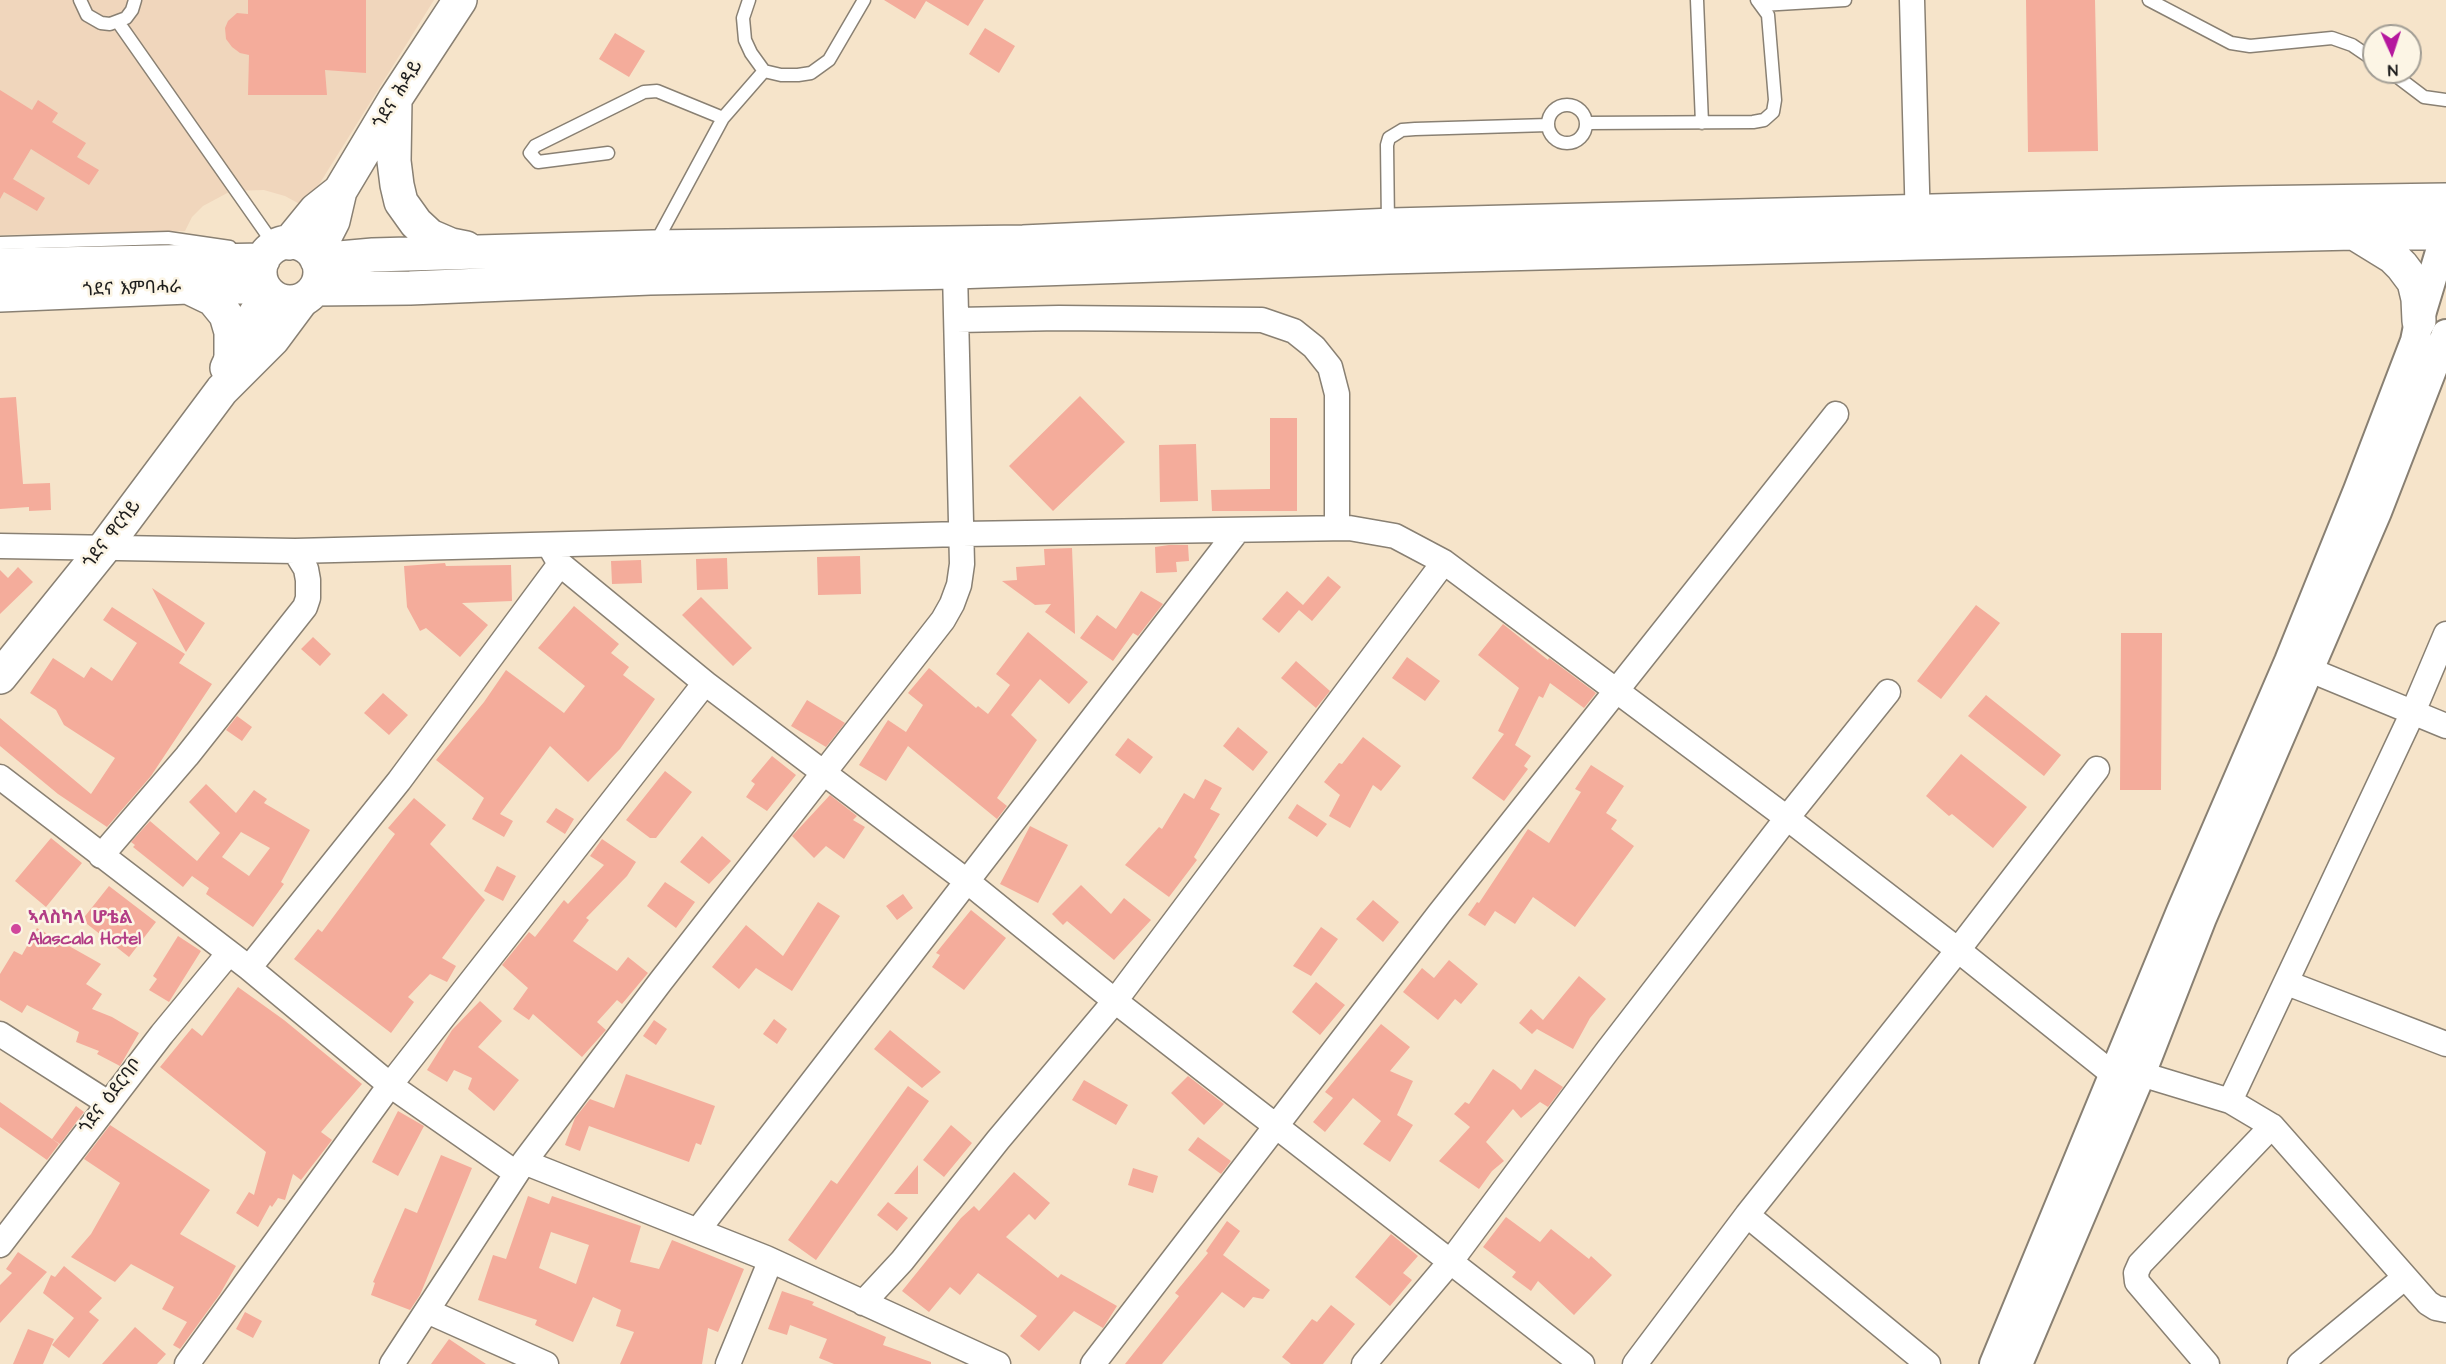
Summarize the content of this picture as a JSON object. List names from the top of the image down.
{
  "streets": {
    "main road": ["ጎደና ሕዳይ", "ጎደና እምባሓራ", "ጎደና ዋርሳይ"],
    "street": ["ጎደና ዕደርባቦ"]
  },
  "crossings": [
    ["ጎደና ሕዳይ", "ጎደና እምባሓራ"]
  ],
  "places": ["ኣላስካላ ሆቴል Alascala Hotel"],
  "north": "bottom"
}
